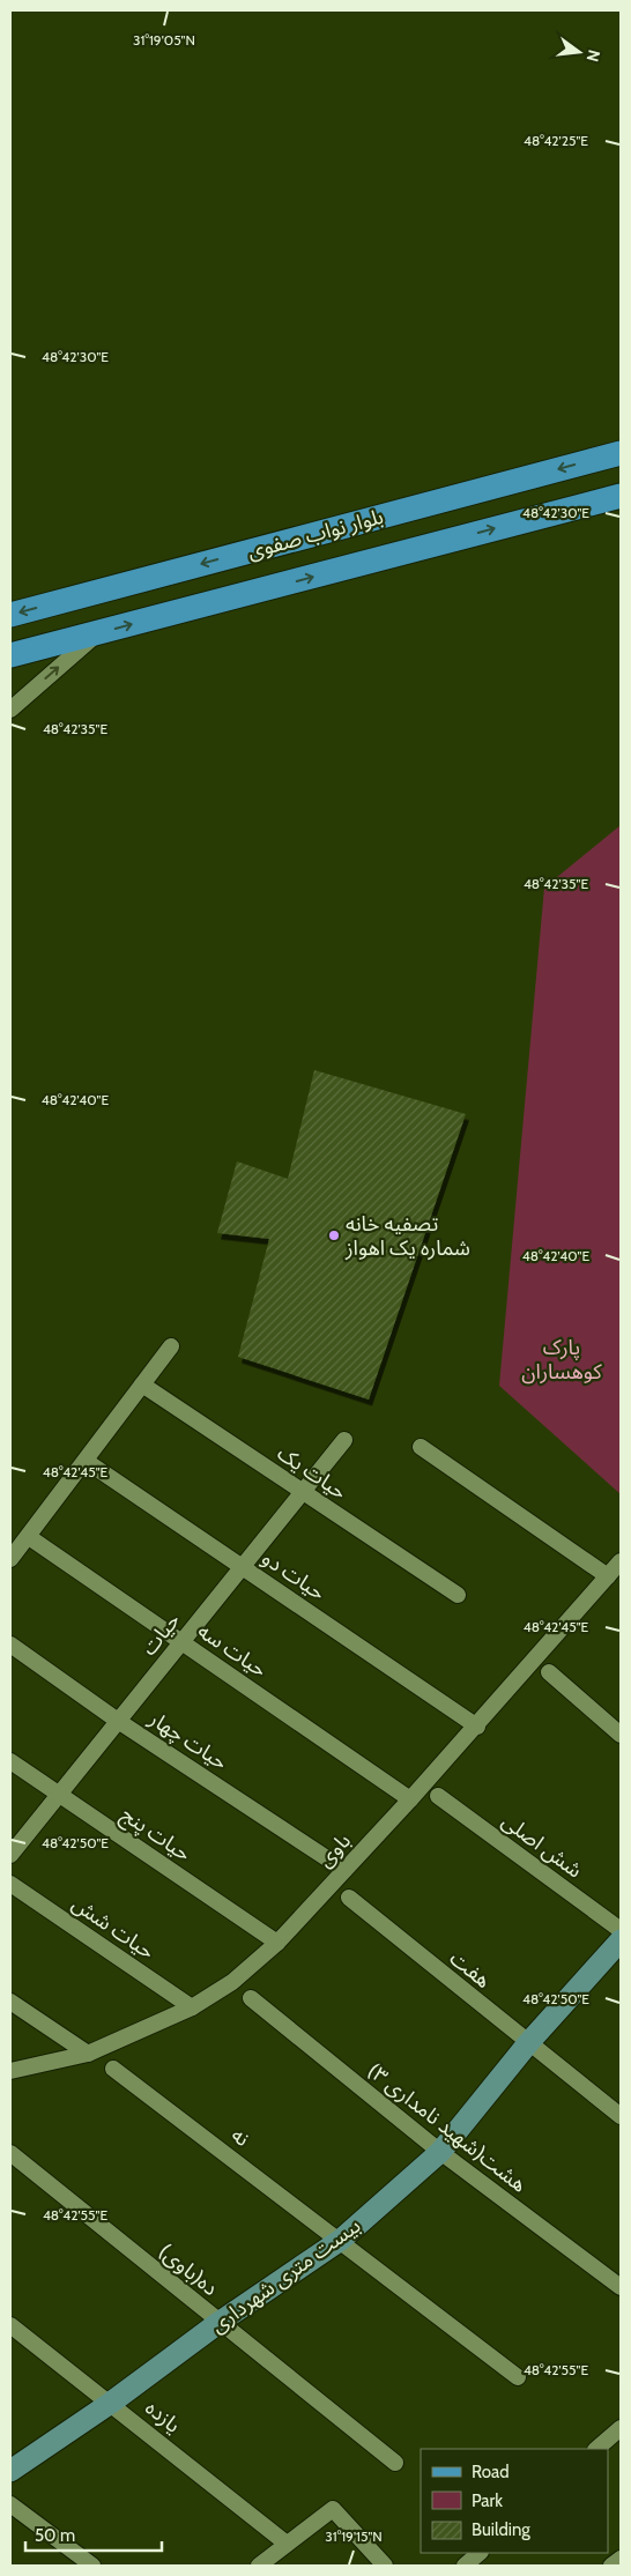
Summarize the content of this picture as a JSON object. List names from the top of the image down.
{
  "streets": {
    "main road": ["بلوار نواب صفوی"],
    "street": [
      "حیات یک",
      "حیات دو",
      "حیات",
      "حیات سه",
      "حیات چهار",
      "حیات پنج",
      "شش اصلی",
      "باوی",
      "حیات شش",
      "هفت",
      "هشت(شهید نامداری ۳)",
      "نه",
      "ده(باوی)",
      "بیست متری شهرداری",
      "یازده"
    ]
  },
  "crossings": [
    ["حیات یک", "حیات"],
    ["حیات دو", "حیات"],
    ["حیات دو", "باوی"],
    ["حیات", "حیات سه"],
    ["حیات", "حیات چهار"],
    ["حیات", "حیات پنج"],
    ["حیات سه", "باوی"],
    ["حیات چهار", "باوی"],
    ["حیات پنج", "باوی"],
    ["باوی", "حیات شش"],
    ["هفت", "بیست متری شهرداری"],
    ["هشت(شهید نامداری ۳)", "بیست متری شهرداری"],
    ["نه", "بیست متری شهرداری"],
    ["ده(باوی)", "بیست متری شهرداری"],
    ["بیست متری شهرداری", "یازده"]
  ],
  "parks": ["پارک کوهساران"],
  "places": ["تصفیه خانه شماره یک اهواز"],
  "legend": ["Road", "Park", "Building"],
  "scale_bar": "50 m",
  "north": "right",
  "coordinates": [
    "31°19'05\"N",
    "48°42'25\"E",
    "48°42'30\"E",
    "48°42'35\"E",
    "48°42'40\"E",
    "48°42'45\"E",
    "48°42'50\"E",
    "48°42'55\"E",
    "31°19'15\"N"
  ]
}
